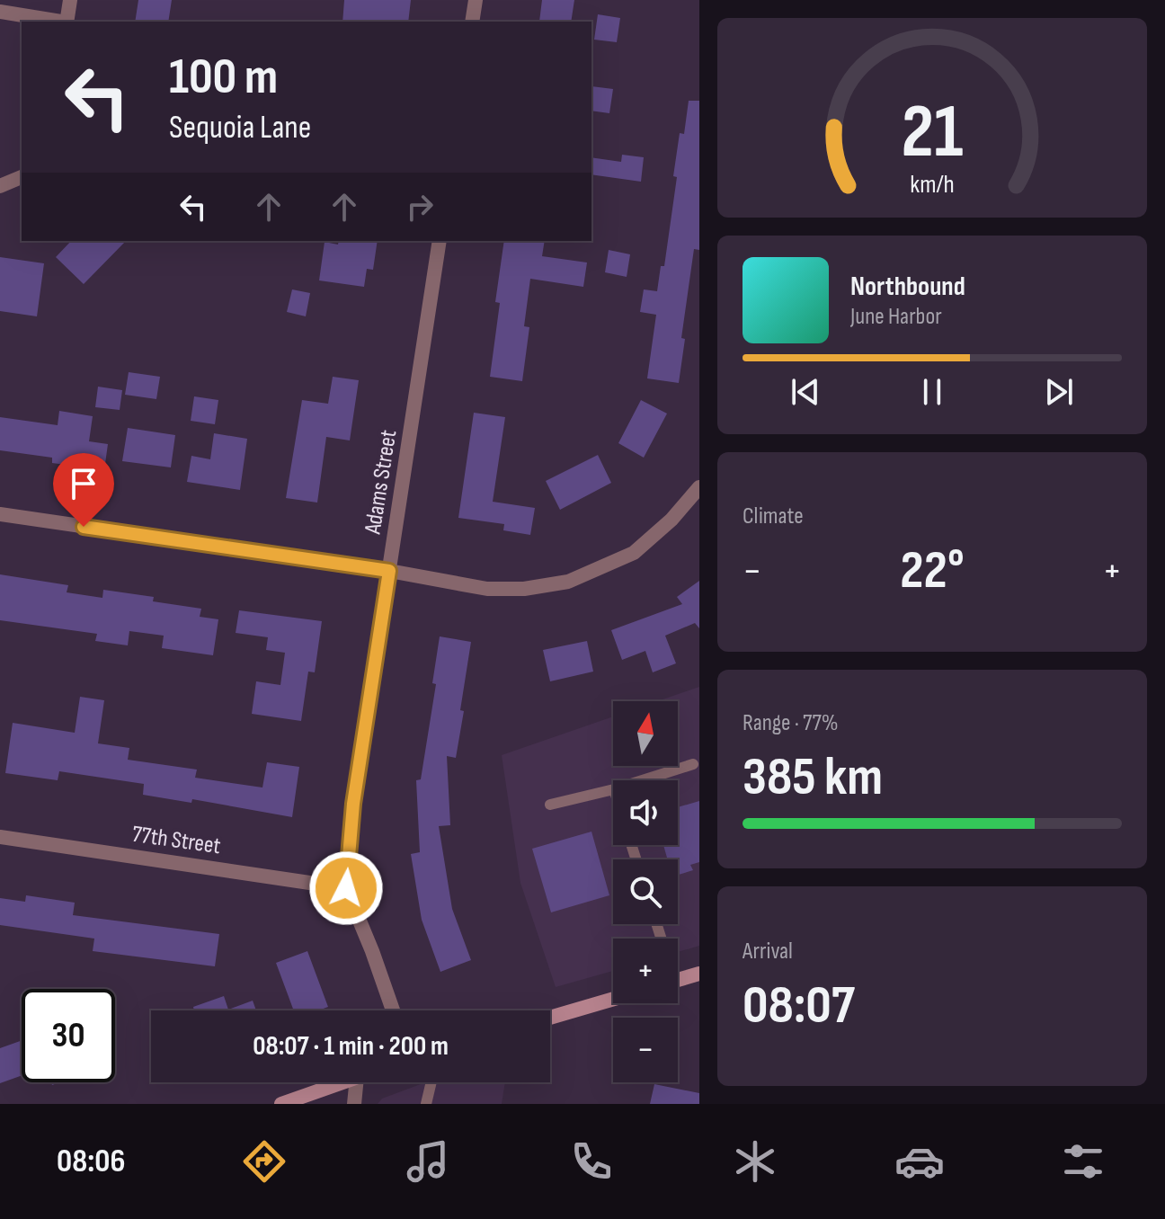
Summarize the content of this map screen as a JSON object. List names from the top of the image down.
{
  "streets": {
    "street": ["Adams Street", "77th Street"]
  },
  "crossings": [
    ["Adams Street", "77th Street"]
  ],
  "north": "top",
  "page": {
    "turn": ["100 m", "Sequoia Lane"],
    "song": ["Northbound", "June Harbor"],
    "tile": [
      "Climate",
      ["Range · 77%", "385 km"],
      ["Arrival", "08:07"]
    ],
    "heat": ["−", "22°", "+"],
    "map_buttons": ["+", "−"],
    "limit": "30",
    "trip": "08:07 · 1 min · 200 m",
    "tabs": "08:06",
    "gauge": ["21", "km/h"]
  }
}
